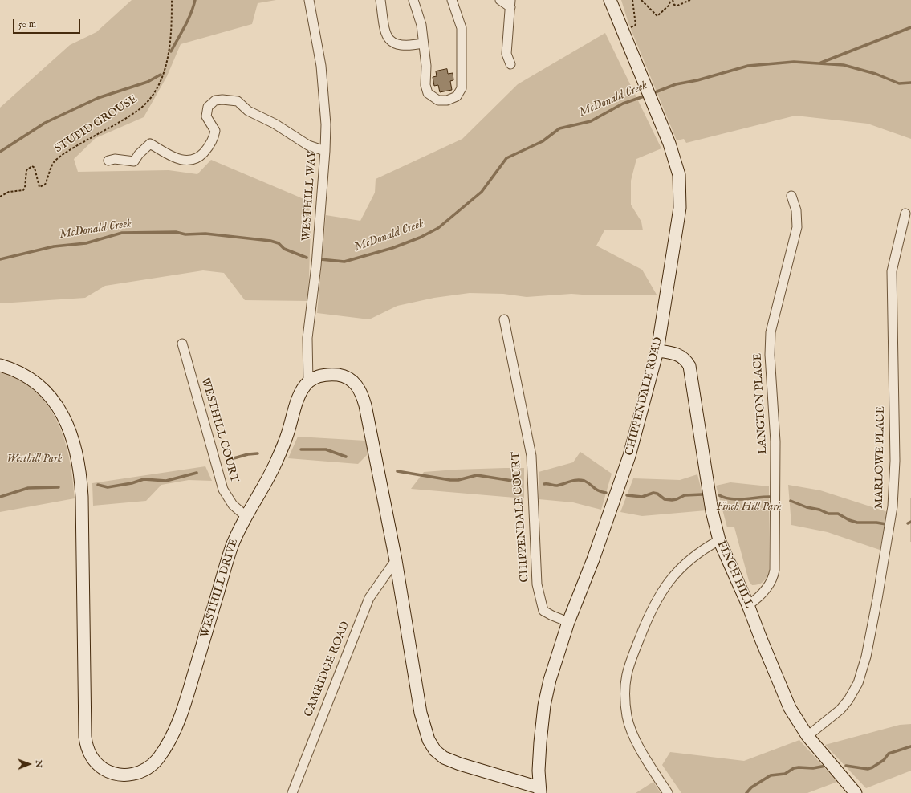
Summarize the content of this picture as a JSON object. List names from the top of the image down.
{
  "streets": {
    "street": [
      "WESTHILL WAY",
      "CHIPPENDALE ROAD",
      "LANGTON PLACE",
      "WESTHILL COURT",
      "MARLOWE PLACE",
      "CHIPPENDALE COURT",
      "FINCH HILL",
      "WESTHILL DRIVE",
      "CAMRIDGE ROAD"
    ],
    "path": ["STUPID GROUSE"]
  },
  "crossings": [
    ["WESTHILL WAY", "WESTHILL DRIVE"],
    ["CHIPPENDALE ROAD", "CHIPPENDALE COURT"],
    ["CHIPPENDALE ROAD", "FINCH HILL"],
    ["LANGTON PLACE", "FINCH HILL"],
    ["WESTHILL COURT", "WESTHILL DRIVE"],
    ["MARLOWE PLACE", "FINCH HILL"]
  ],
  "water": ["McDonald Creek"],
  "parks": ["Westhill Park", "Finch Hill Park"],
  "scale_bar": "50 m",
  "north": "right"
}
